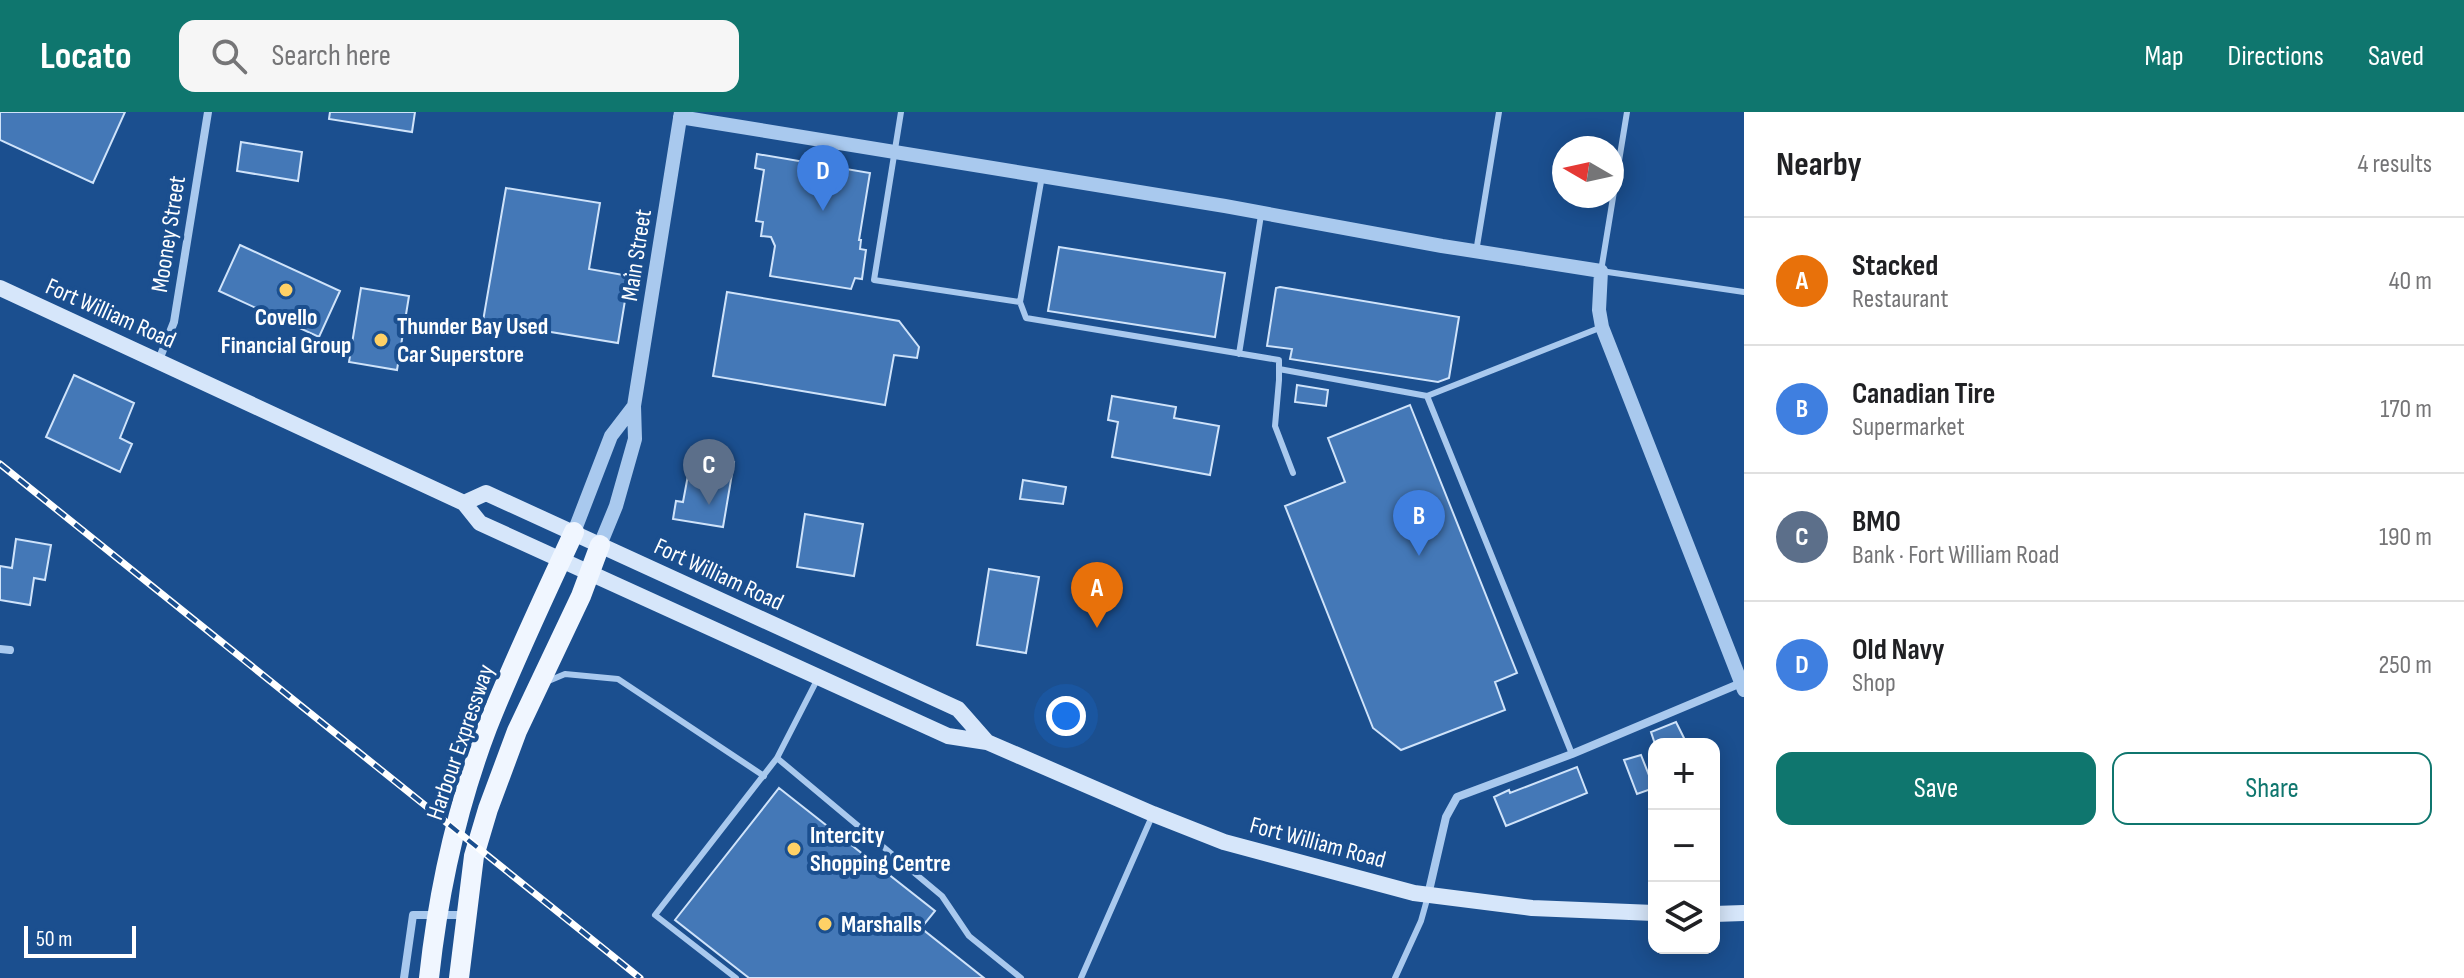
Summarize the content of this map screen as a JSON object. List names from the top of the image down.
{
  "streets": {
    "main road": ["Fort William Road", "Harbour Expressway"],
    "street": ["Mooney Street", "Main Street"]
  },
  "crossings": [
    ["Mooney Street", "Fort William Road"],
    ["Main Street", "Fort William Road"],
    ["Main Street", "Harbour Expressway"],
    ["Fort William Road", "Harbour Expressway"]
  ],
  "places": [
    "Covello Financial Group",
    "Thunder Bay Used Car Superstore",
    "Intercity Shopping Centre",
    "Marshalls"
  ],
  "scale_bar": "50 m",
  "north": "left",
  "page": {
    "header": "Locato",
    "search": "Search here",
    "nav": ["Map", "Directions", "Saved"],
    "heading": ["Nearby", "4 results"],
    "pins": [
      "D",
      "C",
      "B",
      "A"
    ],
    "list": [
      {
        "mark": "A",
        "name": "Stacked",
        "note": "Restaurant",
        "value": "40 m"
      },
      {
        "mark": "B",
        "name": "Canadian Tire",
        "note": "Supermarket",
        "value": "170 m"
      },
      {
        "mark": "C",
        "name": "BMO",
        "note": "Bank · Fort William Road",
        "value": "190 m"
      },
      {
        "mark": "D",
        "name": "Old Navy",
        "note": "Shop",
        "value": "250 m"
      }
    ],
    "buttons": ["Save", "Share"],
    "map_buttons": ["+", "−"],
    "scale": "50 m"
  }
}
